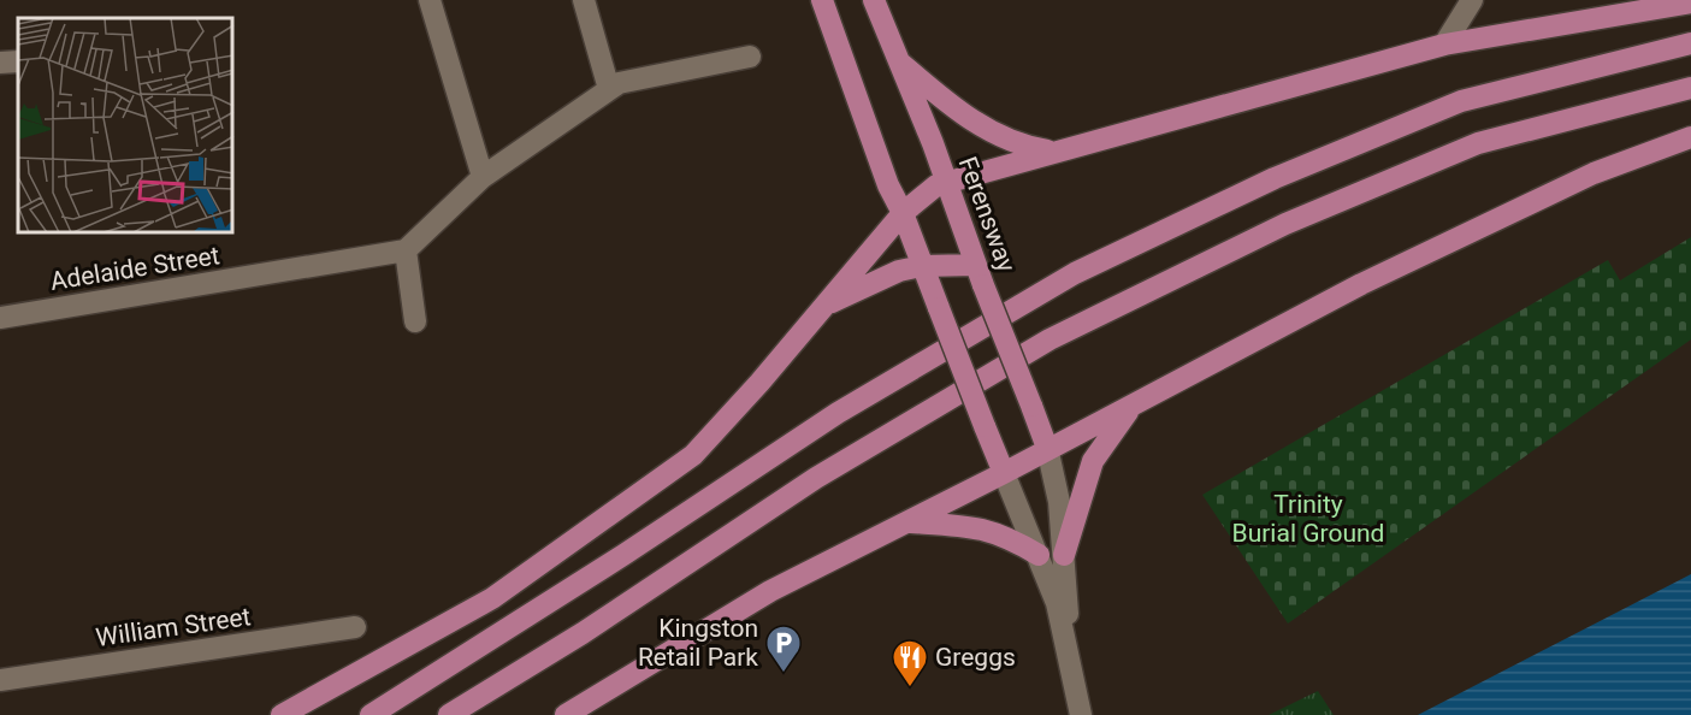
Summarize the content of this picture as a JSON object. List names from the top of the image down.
{
  "streets": {
    "highway": ["Ferensway"],
    "street": ["Adelaide Street", "William Street"]
  },
  "parks": ["Trinity Burial Ground"],
  "places": {
    "parking": ["Kingston Retail Park"],
    "restaurant": ["Greggs"]
  }
}
